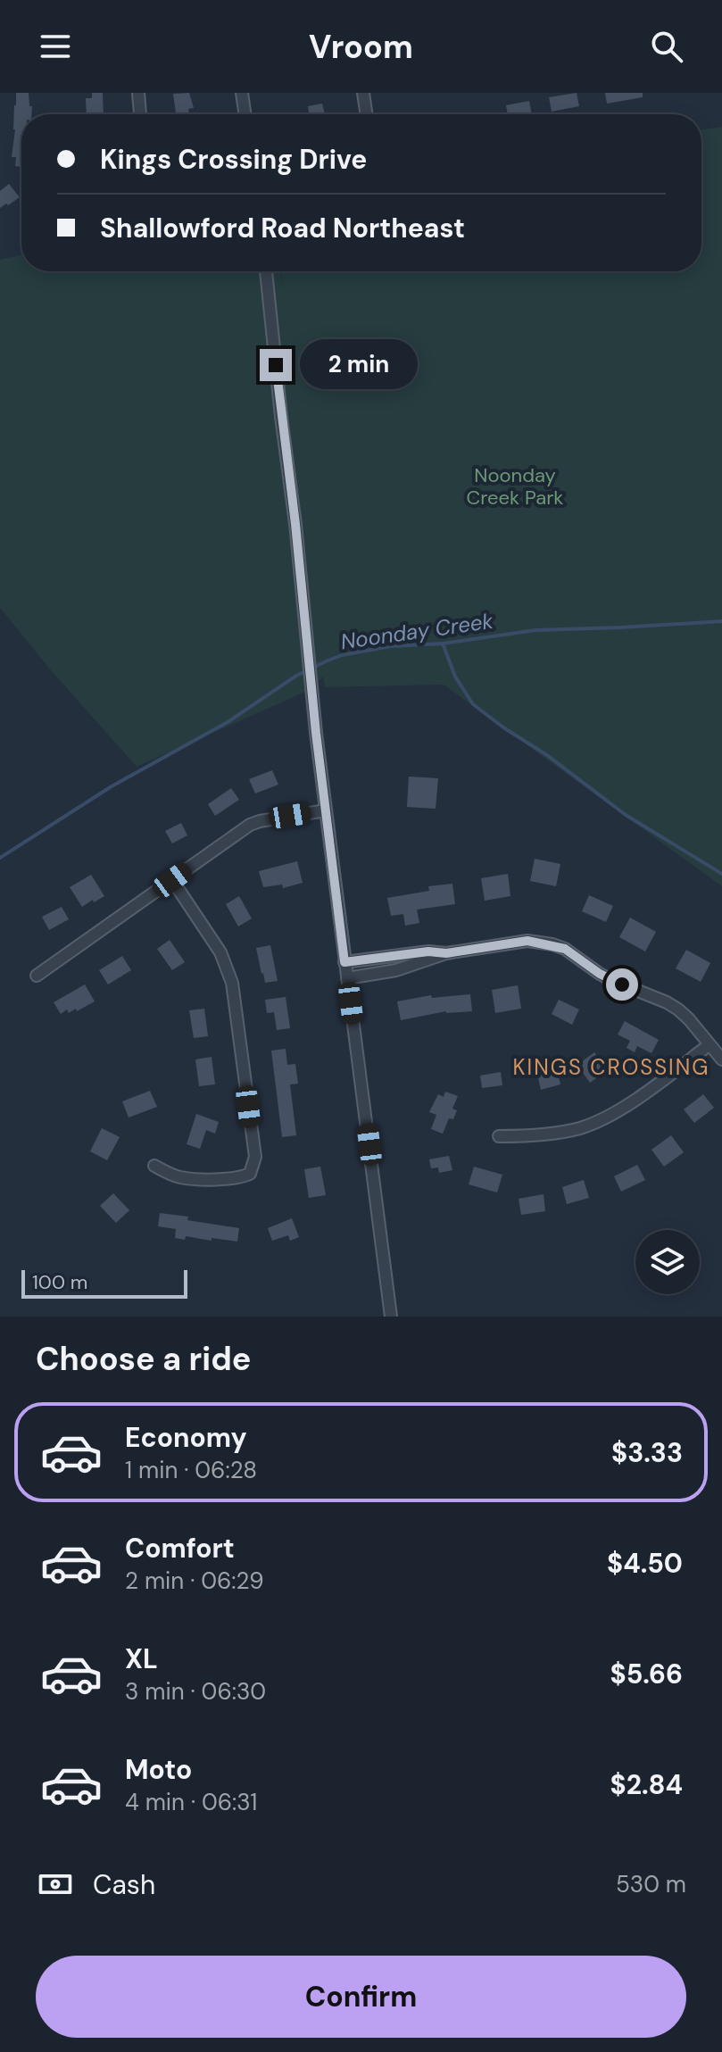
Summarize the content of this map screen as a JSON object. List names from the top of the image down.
{
  "districts": ["KINGS CROSSING"],
  "water": ["Noonday Creek"],
  "parks": ["Noonday Creek Park"],
  "scale_bar": "100 m",
  "page": {
    "header": "Vroom",
    "banner": ["Kings Crossing Drive", "Shallowford Road Northeast"],
    "bubble": "2 min",
    "scale": "100 m",
    "heading": "Choose a ride",
    "list": [
      {
        "name": "Economy",
        "note": "1 min · 06:28",
        "value": "$3.33"
      },
      {
        "name": "Comfort",
        "note": "2 min · 06:29",
        "value": "$4.50"
      },
      {
        "name": "XL",
        "note": "3 min · 06:30",
        "value": "$5.66"
      },
      {
        "name": "Moto",
        "note": "4 min · 06:31",
        "value": "$2.84"
      }
    ],
    "pay": ["Cash", "530 m"],
    "buttons": "Confirm"
  }
}
